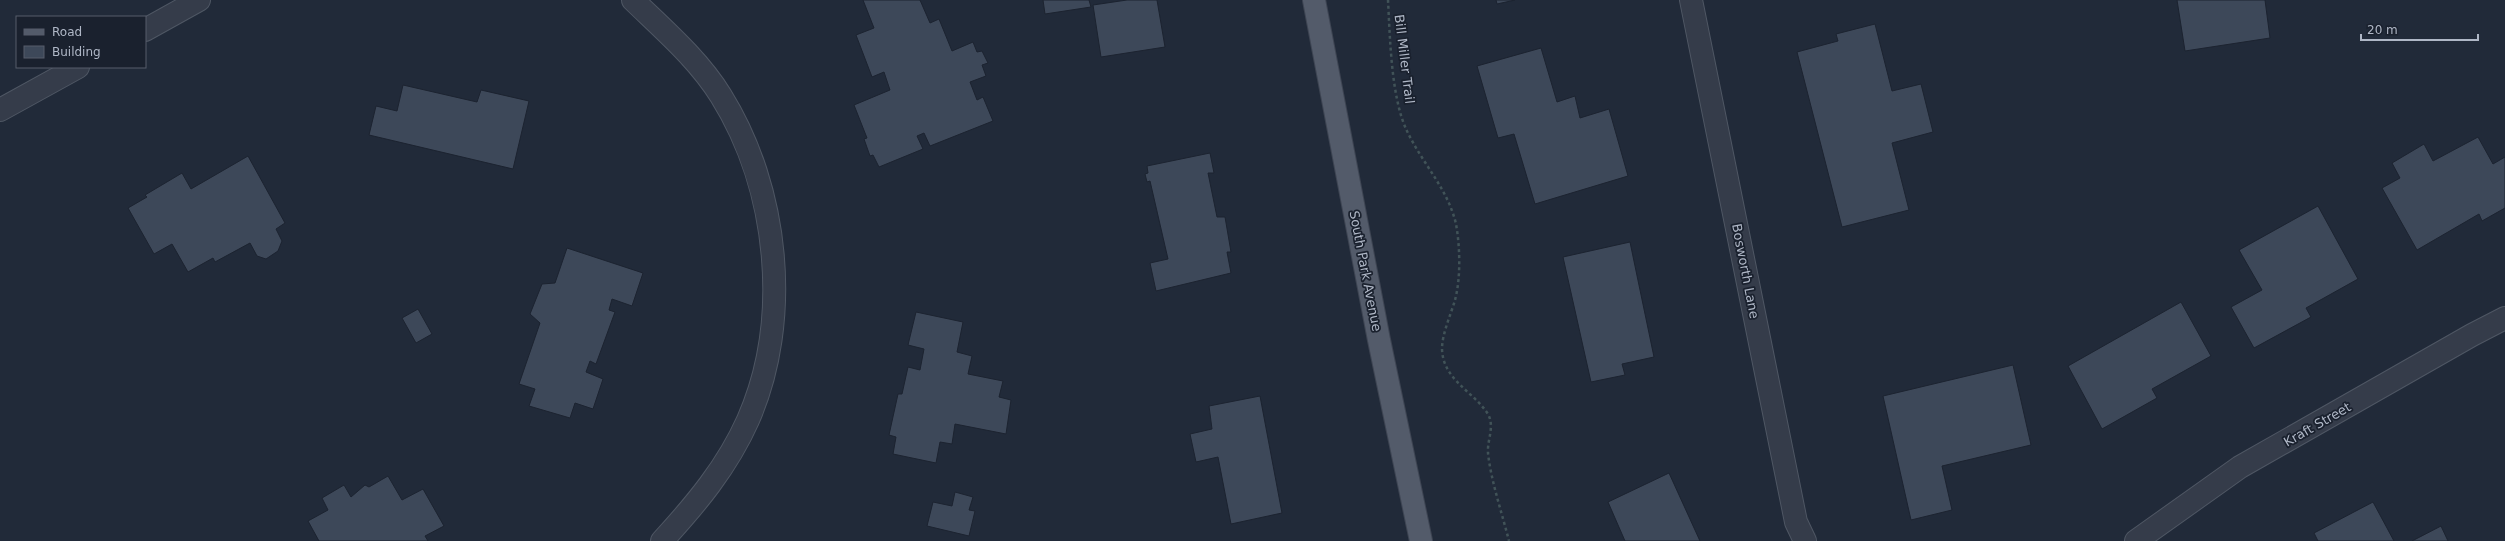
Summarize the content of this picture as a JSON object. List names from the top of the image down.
{
  "streets": {
    "main road": ["South Park Avenue"],
    "street": ["Bosworth Lane", "Kraft Street"],
    "path": ["Bill Miller Trail"]
  },
  "legend": ["Road", "Building"],
  "scale_bar": "20 m"
}
